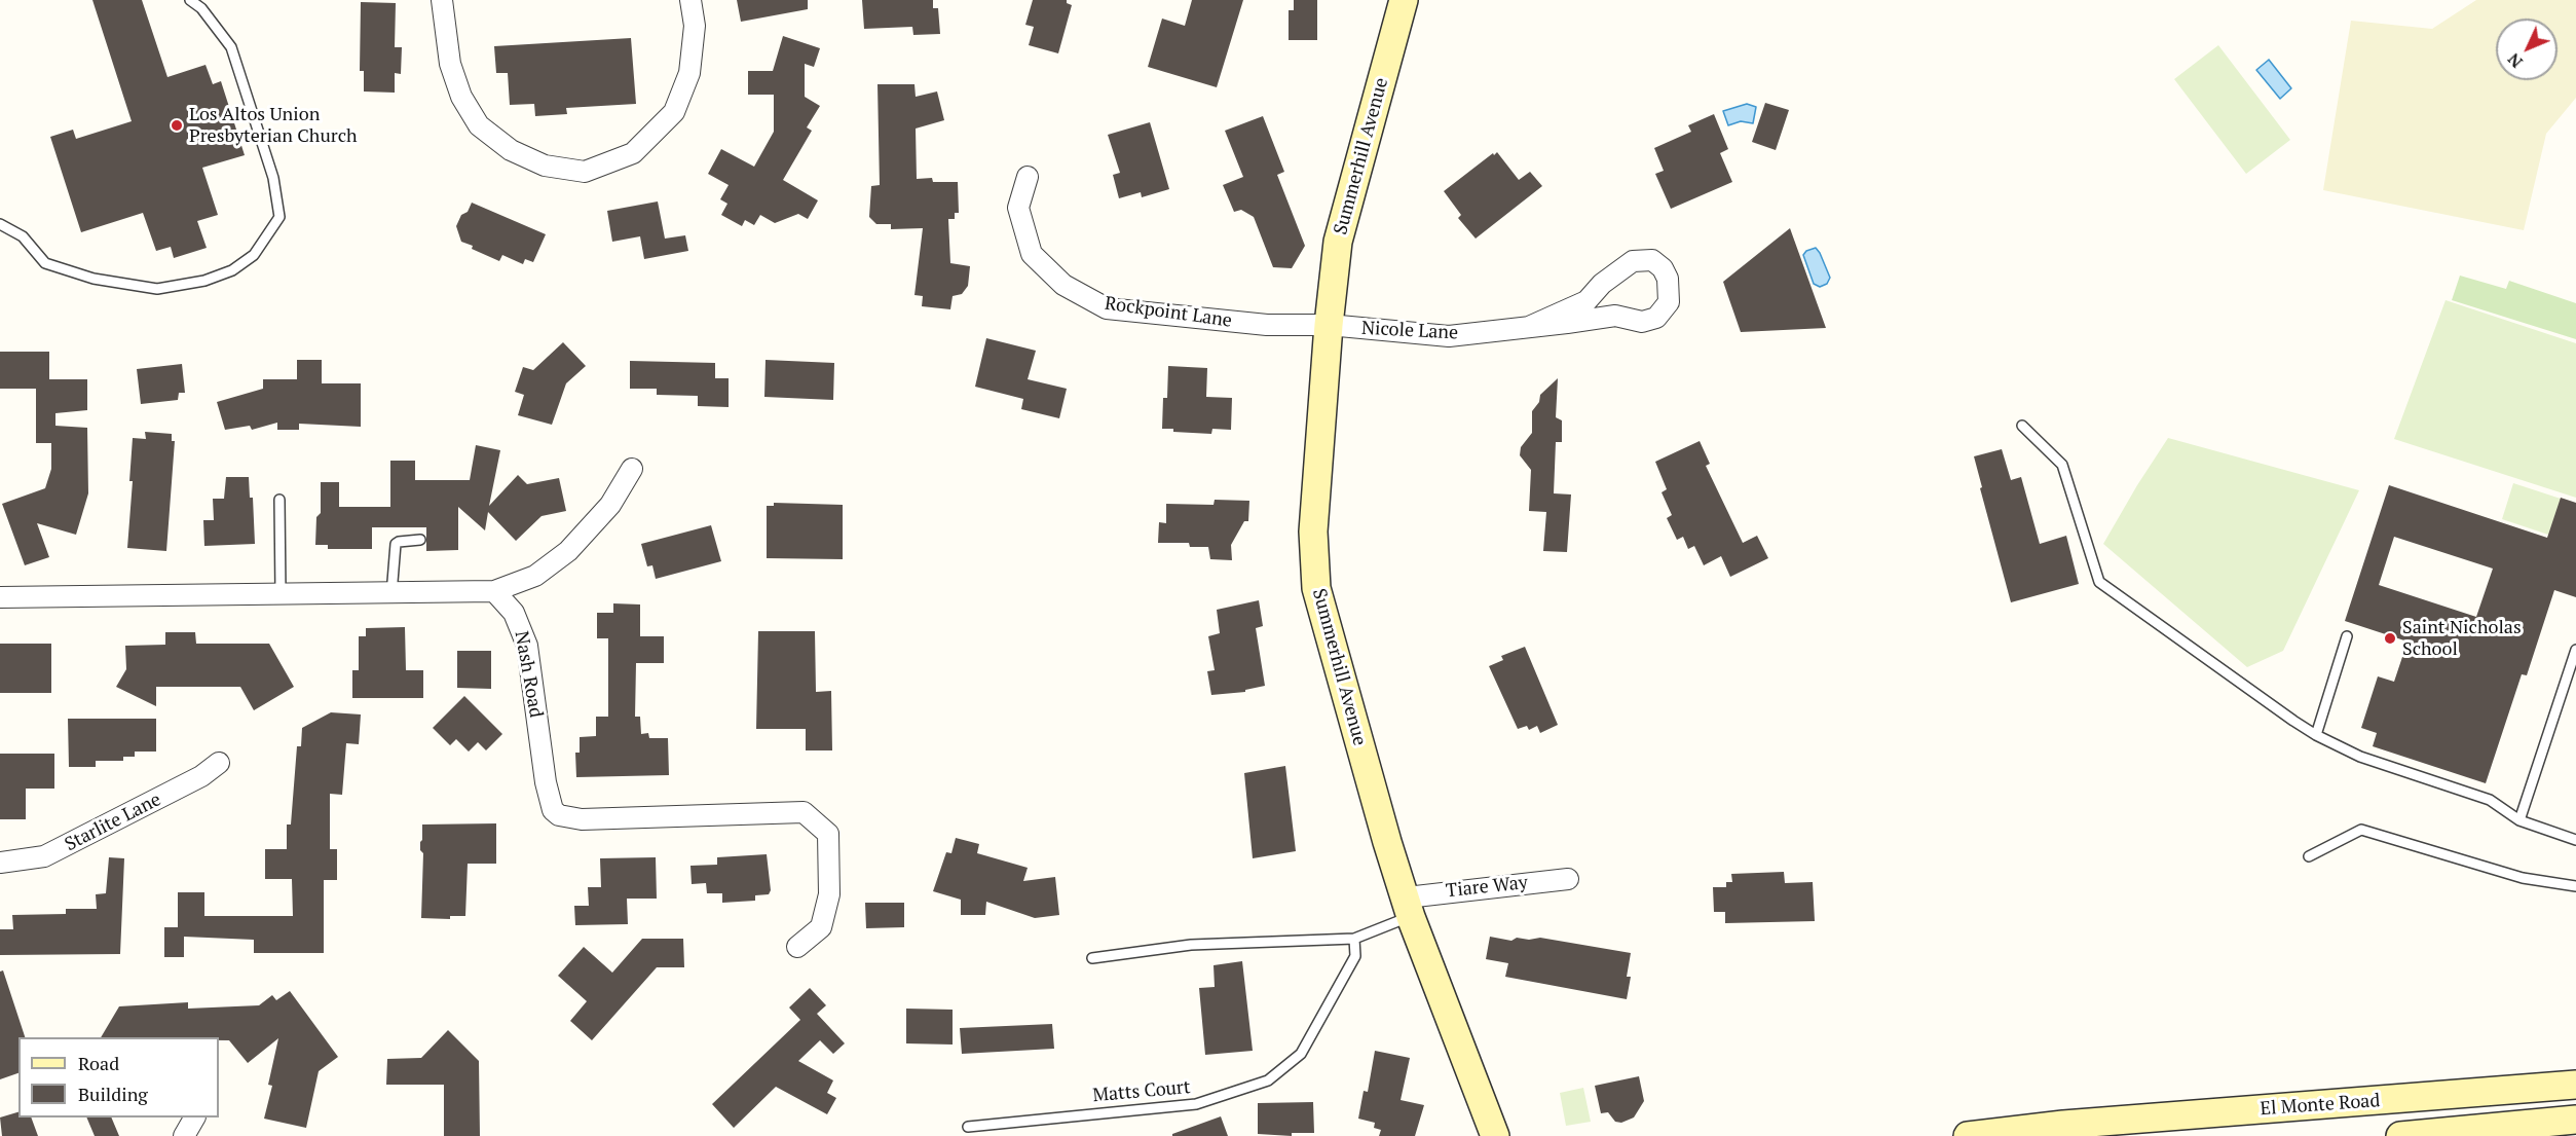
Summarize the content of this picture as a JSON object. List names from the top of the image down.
{
  "streets": {
    "street": [
      "Summerhill Avenue",
      "Rockpoint Lane",
      "Nicole Lane",
      "Nash Road",
      "Starlite Lane",
      "Tiare Way",
      "El Monte Road"
    ],
    "lane": ["Matts Court"]
  },
  "crossings": [
    ["Summerhill Avenue", "Rockpoint Lane"],
    ["Summerhill Avenue", "Nicole Lane"],
    ["Summerhill Avenue", "Tiare Way"],
    ["Rockpoint Lane", "Nicole Lane"]
  ],
  "places": ["Los Altos Union Presbyterian Church", "Saint Nicholas School"],
  "legend": ["Road", "Building"],
  "north": "bottom left"
}
